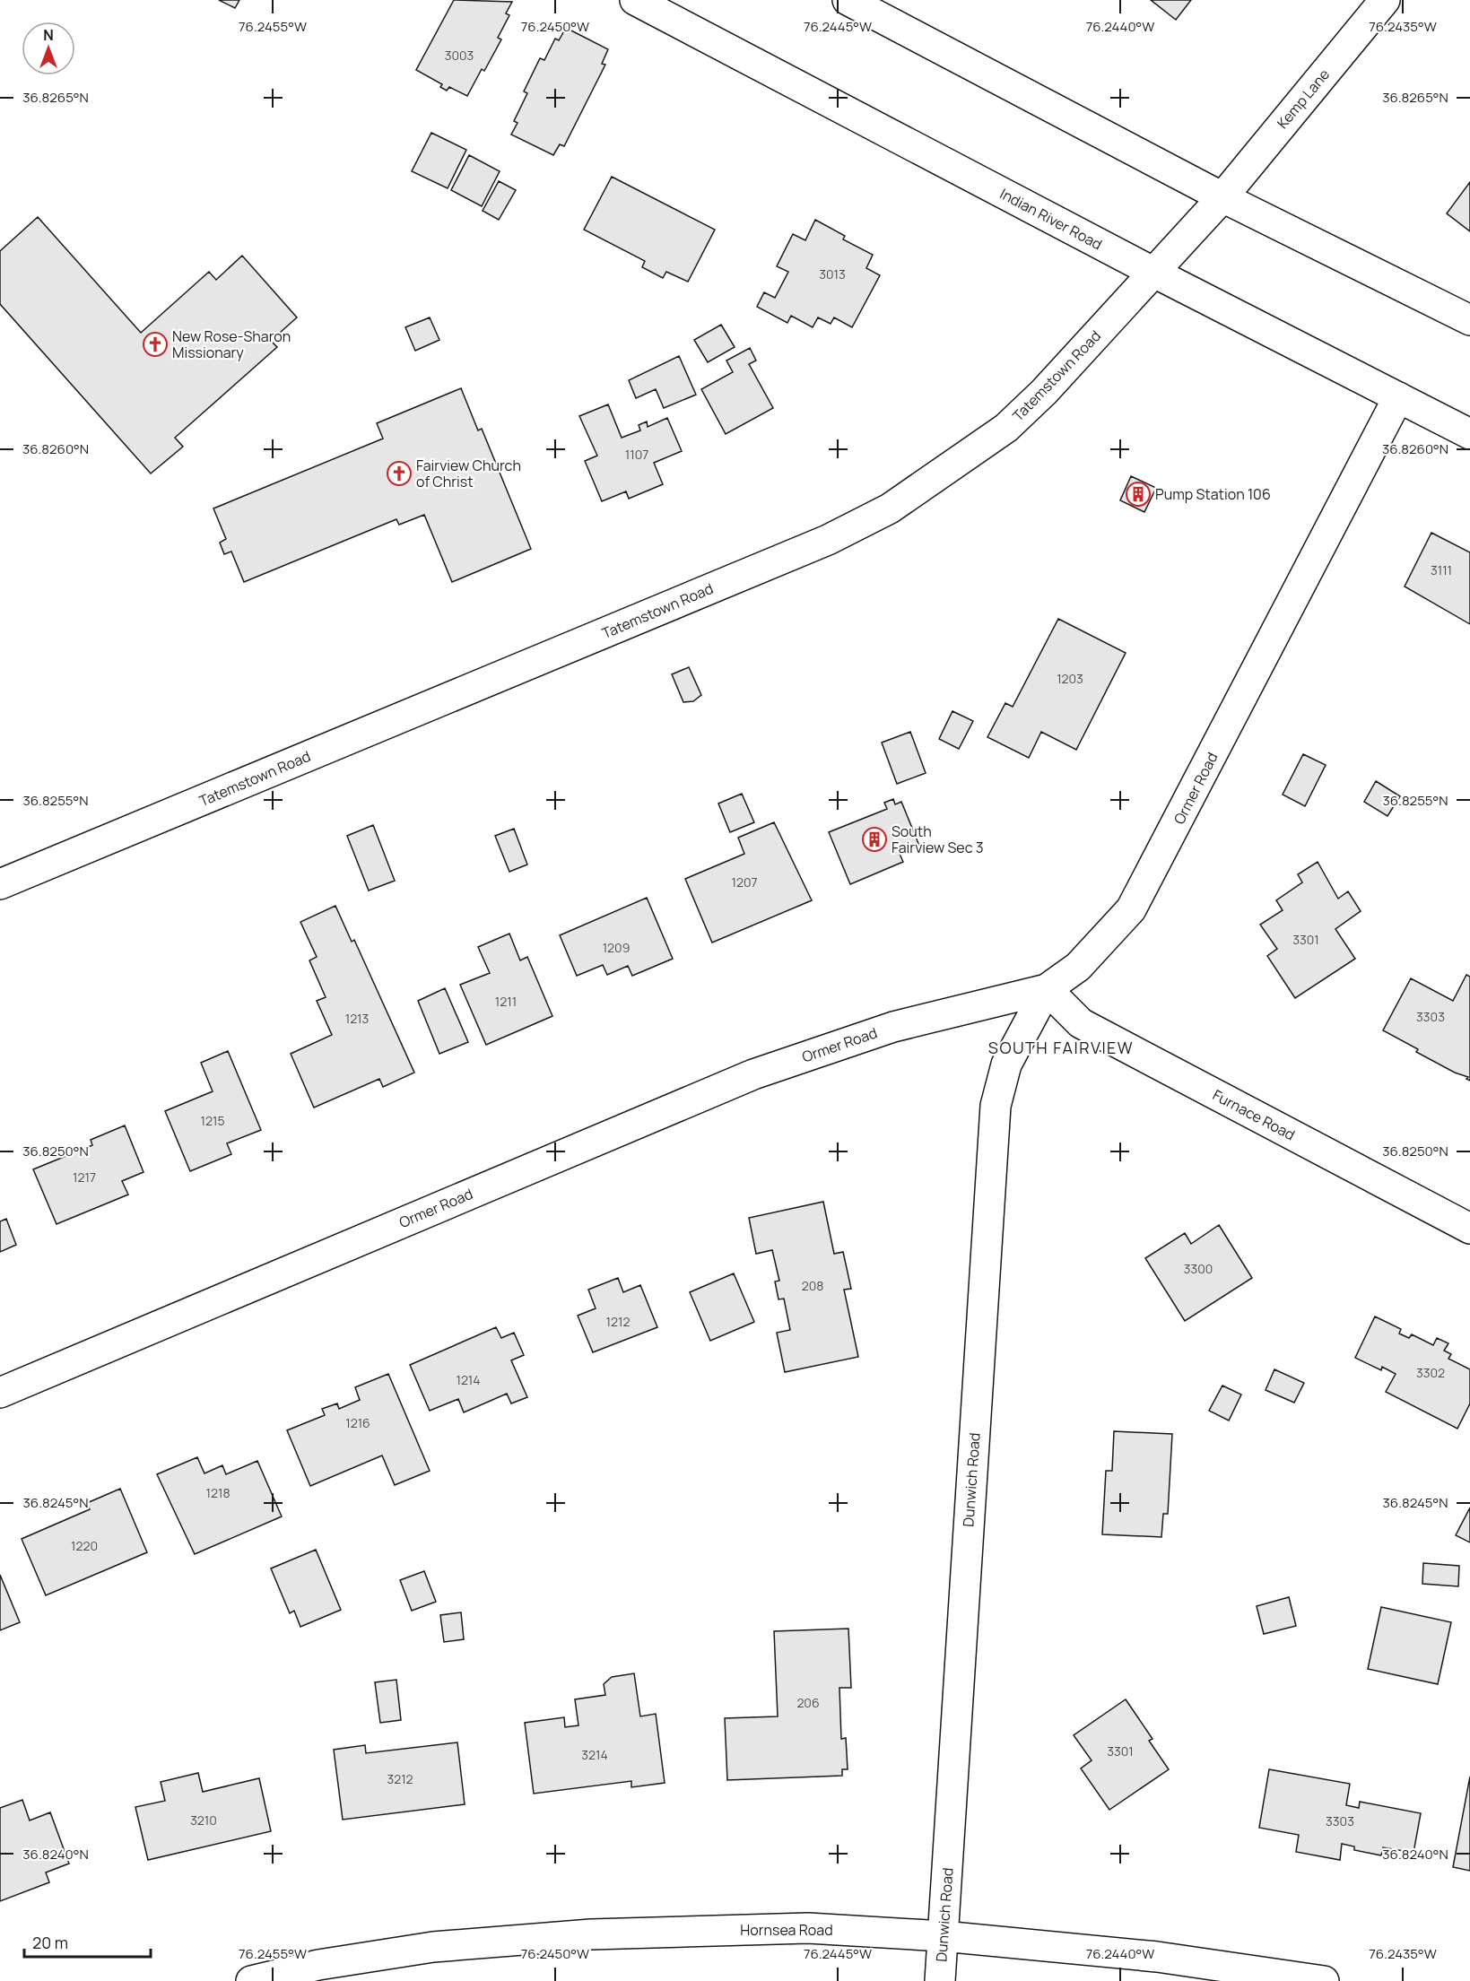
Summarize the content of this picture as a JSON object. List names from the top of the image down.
{
  "streets": {
    "street": [
      "Kemp Lane",
      "Indian River Road",
      "Tatemstown Road",
      "Ormer Road",
      "Furnace Road",
      "Dunwich Road",
      "Hornsea Road"
    ]
  },
  "crossings": [
    ["Kemp Lane", "Tatemstown Road"],
    ["Indian River Road", "Tatemstown Road"],
    ["Indian River Road", "Ormer Road"],
    ["Ormer Road", "Furnace Road"],
    ["Ormer Road", "Dunwich Road"],
    ["Furnace Road", "Dunwich Road"],
    ["Dunwich Road", "Hornsea Road"]
  ],
  "districts": ["SOUTH FAIRVIEW"],
  "places": {
    "church": ["New Rose-Sharon Missionary", "Fairview Church of Christ"],
    "building": ["Pump Station 106", "South Fairview Sec 3"]
  },
  "house_numbers": [
    "3003",
    "3013",
    "1107",
    "3111",
    "1203",
    "1207",
    "3301",
    "1209",
    "1211",
    "3303",
    "1213",
    "1215",
    "1217",
    "3300",
    "208",
    "1212",
    "3302",
    "1214",
    "1216",
    "1218",
    "1220",
    "206",
    "3301",
    "3214",
    "3212",
    "3210",
    "3303"
  ],
  "scale_bar": "20 m",
  "north": "top",
  "coordinates": [
    "76.2455°W",
    "76.2450°W",
    "76.2445°W",
    "76.2440°W",
    "76.2435°W",
    "36.8265°N",
    "36.8260°N",
    "36.8255°N",
    "36.8250°N",
    "36.8245°N",
    "36.8240°N"
  ]
}
